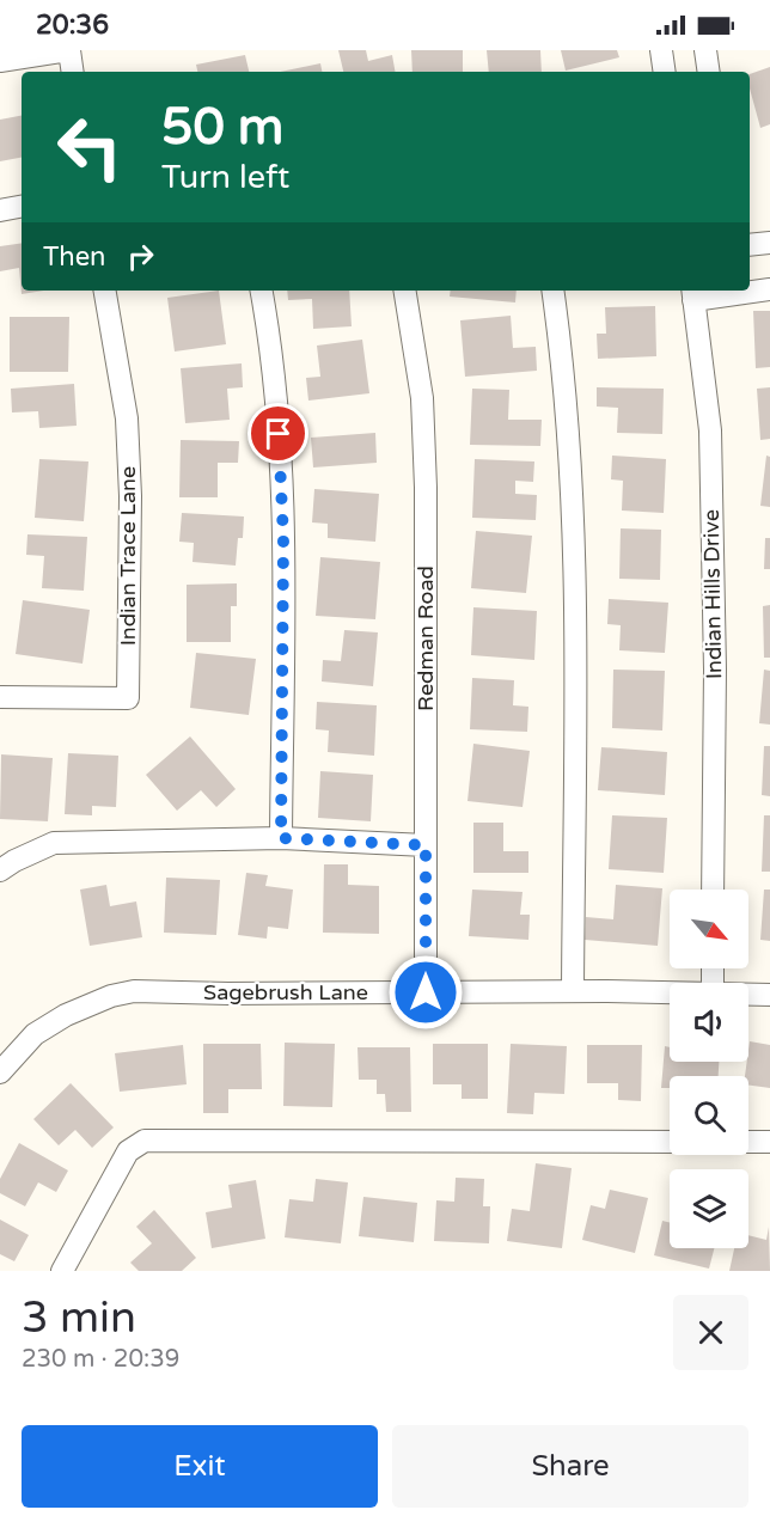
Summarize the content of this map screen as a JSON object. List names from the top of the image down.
{
  "streets": {
    "street": [
      "Indian Trace Lane",
      "Indian Hills Drive",
      "Redman Road",
      "Sagebrush Lane"
    ]
  },
  "crossings": [
    ["Redman Road", "Sagebrush Lane"]
  ],
  "north": "bottom right",
  "page": {
    "status": "20:36",
    "turn": ["50 m", "Turn left"],
    "then": "Then",
    "heading": ["3 min", "230 m · 20:39"],
    "buttons": ["Exit", "Share"]
  }
}
